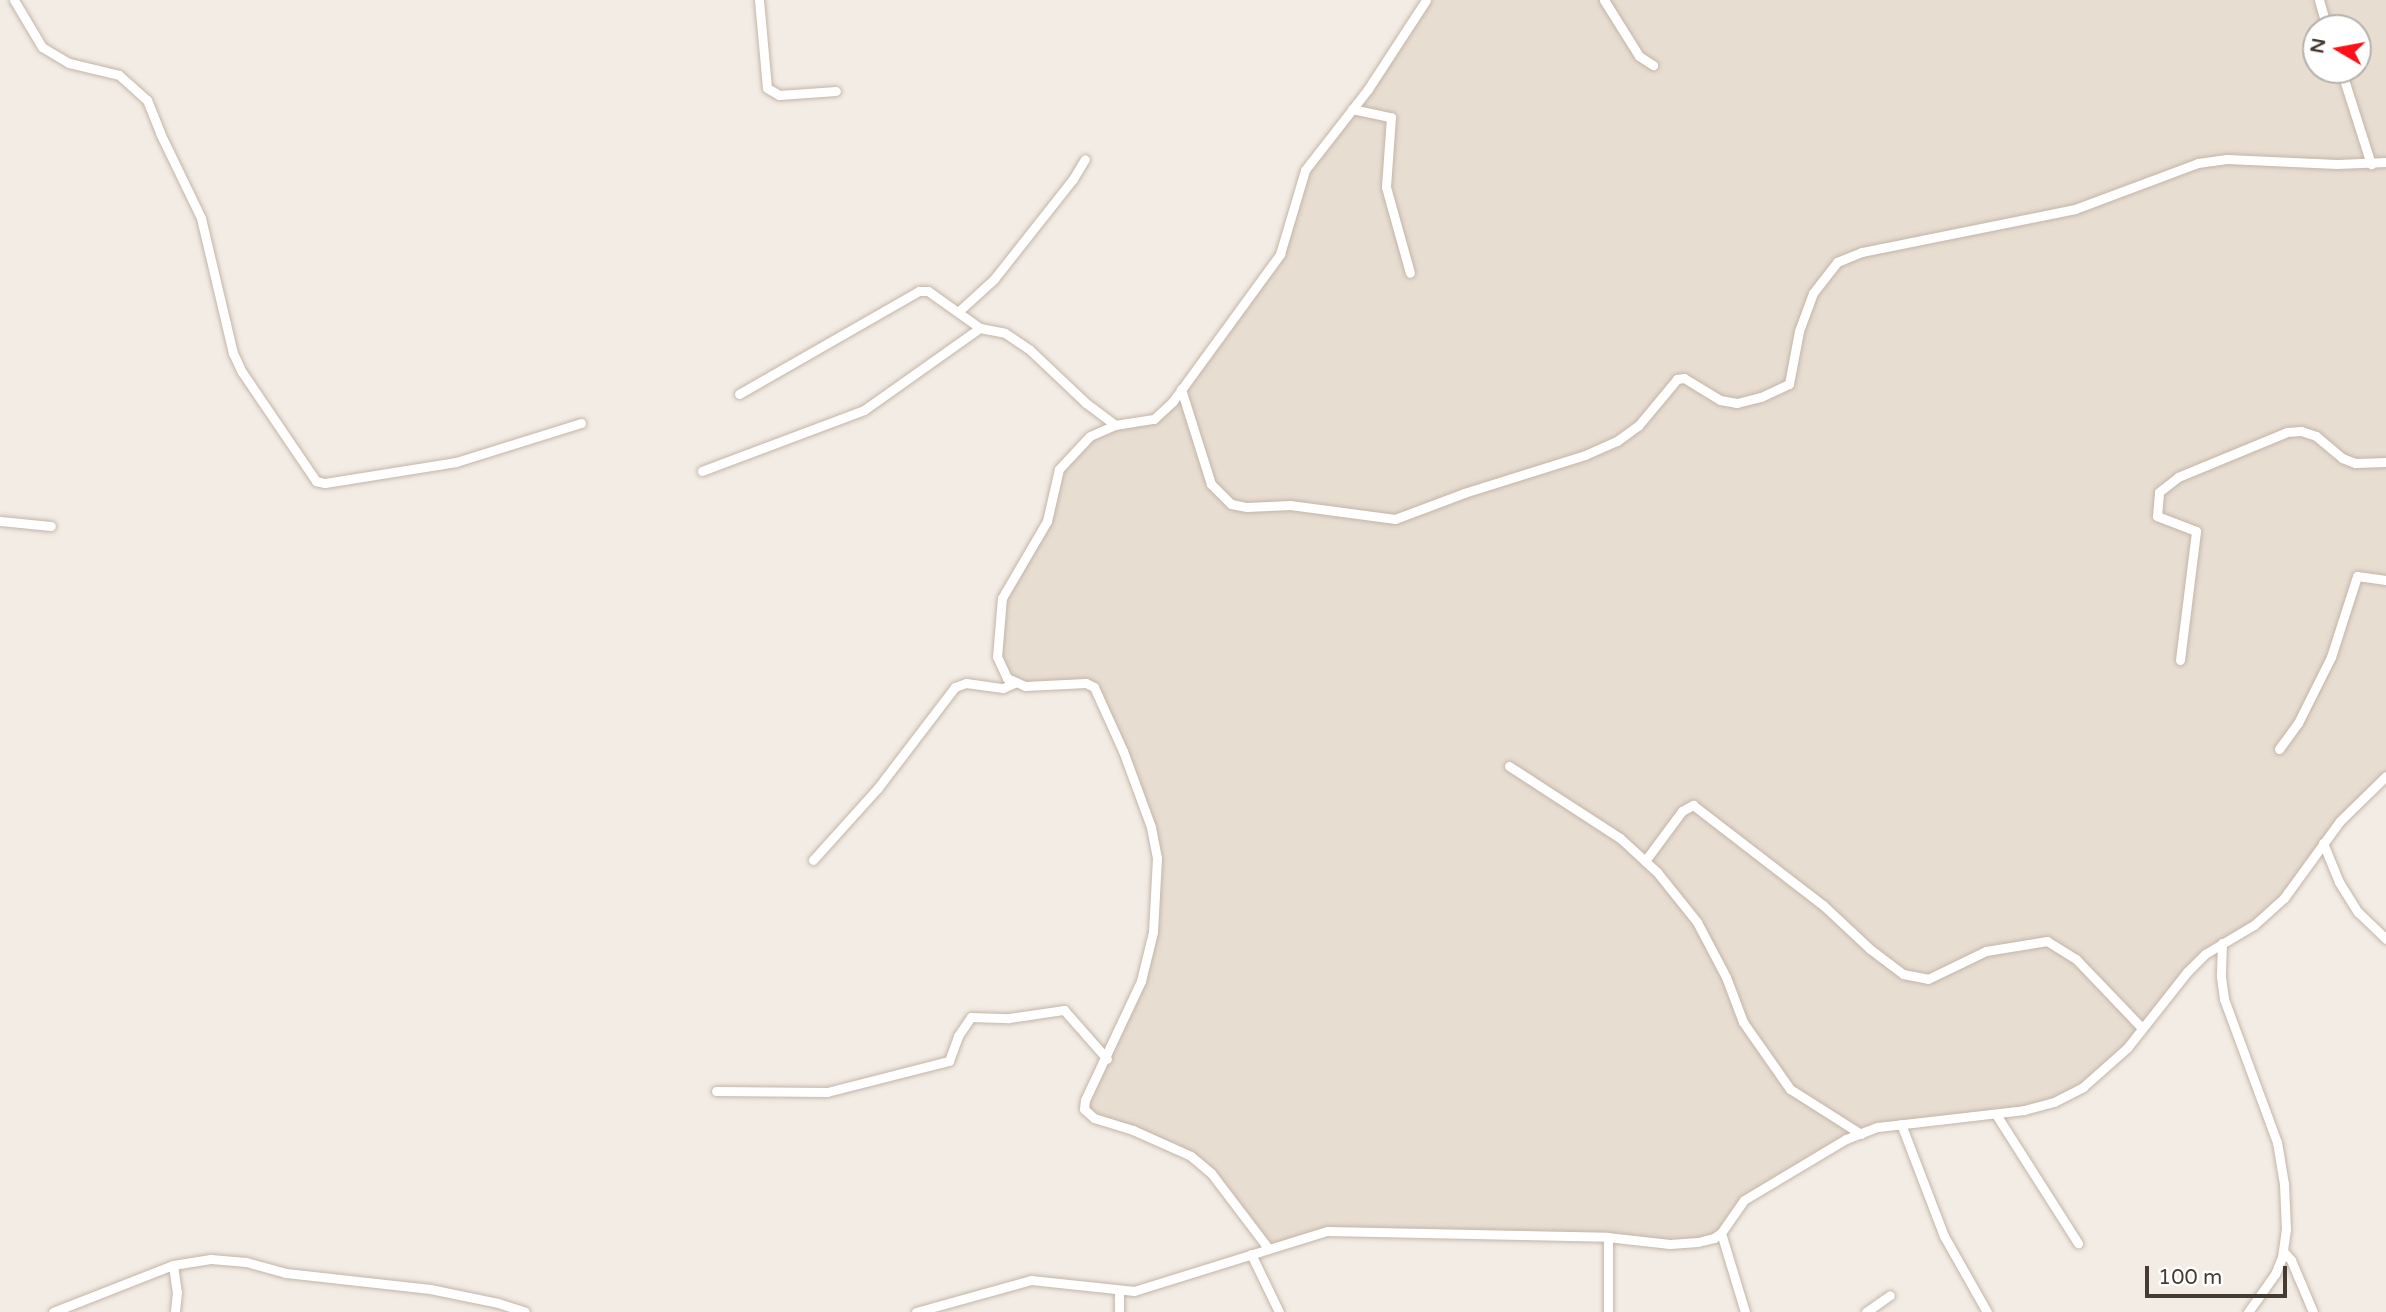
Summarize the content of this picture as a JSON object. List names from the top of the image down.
{
  "scale_bar": "100 m",
  "north": "left"
}
